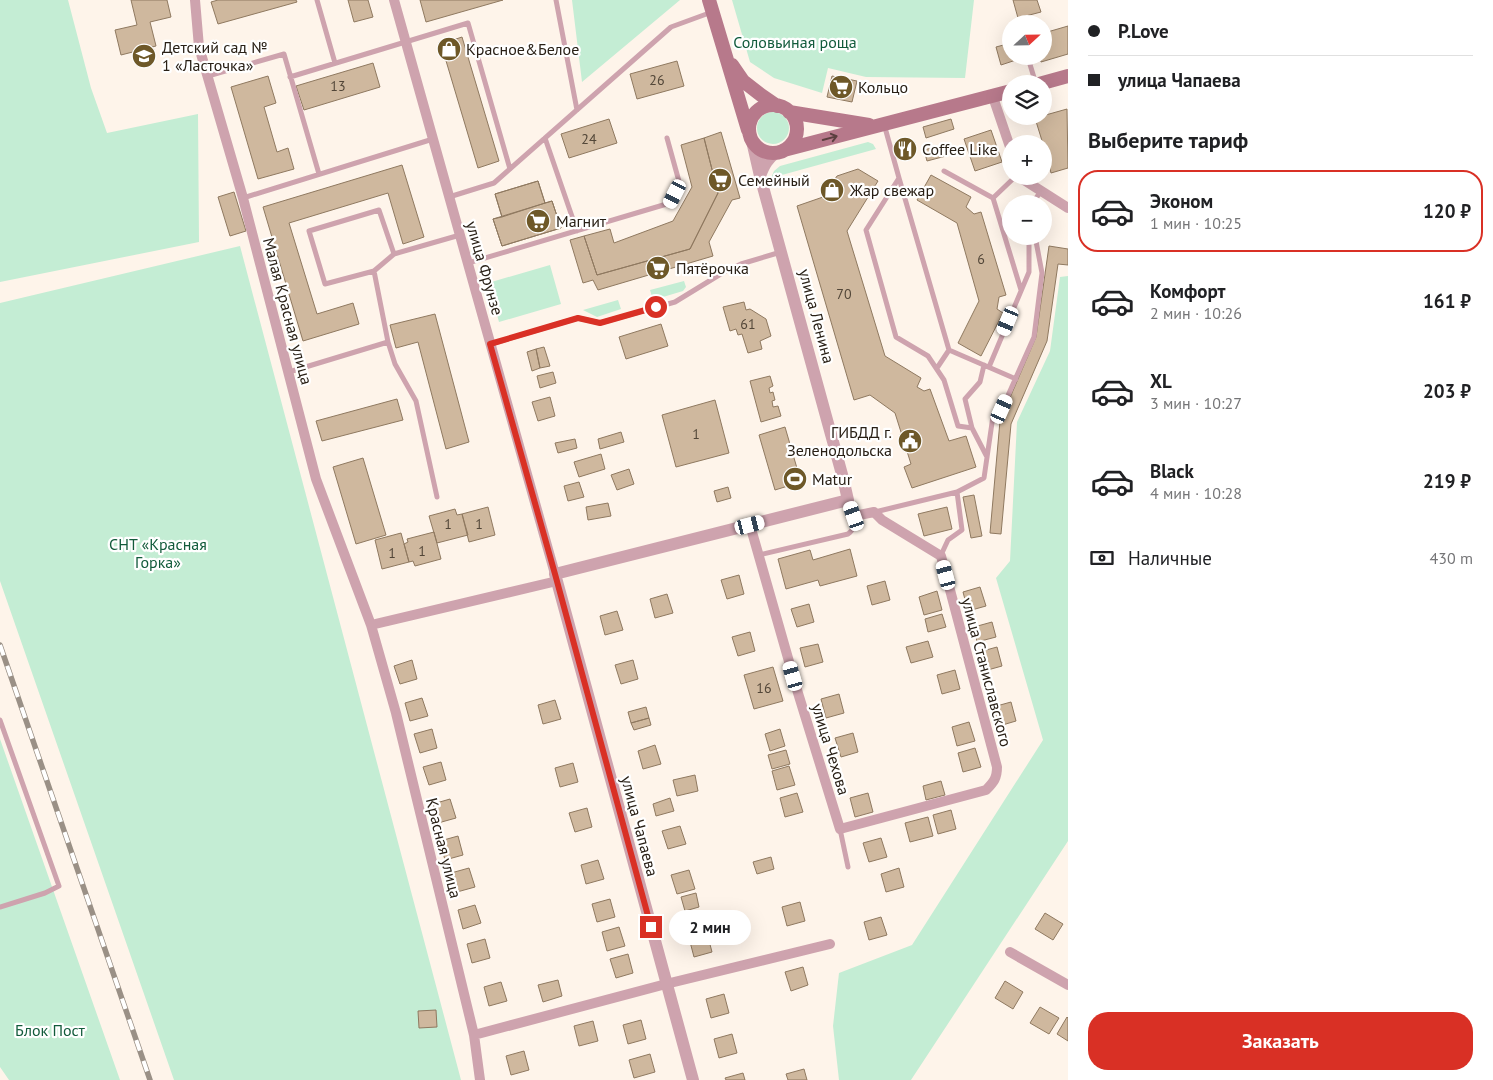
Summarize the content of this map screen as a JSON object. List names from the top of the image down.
{
  "streets": {
    "main road": ["улица Ленина"],
    "street": [
      "улица Фрунзе",
      "Малая Красная улица",
      "улица Станиславского",
      "улица Чехова",
      "улица Чапаева",
      "Красная улица"
    ]
  },
  "crossings": [
    ["улица Фрунзе", "улица Чапаева"],
    ["Малая Красная улица", "Красная улица"],
    ["улица Станиславского", "улица Чехова"]
  ],
  "parks": ["Соловьиная роща", "СНТ «Красная Горка»", "Блок Пост"],
  "places": {
    "shop": ["Красное&Белое", "Жар свежар"],
    "school or university": ["Детский сад № 1 «Ласточка»"],
    "supermarket": [
      "Кольцо",
      "Семейный",
      "Магнит",
      "Пятёрочка"
    ],
    "restaurant": ["Coffee Like"],
    "public building": ["ГИБДД г. Зеленодольска"],
    "sports": ["Matur"]
  },
  "house_numbers": [
    "26",
    "13",
    "24",
    "6",
    "70",
    "61",
    "1",
    "1",
    "1",
    "1",
    "1",
    "16"
  ],
  "north": "right",
  "page": {
    "banner": ["P.Love", "улица Чапаева"],
    "map_buttons": ["+", "−"],
    "heading": "Выберите тариф",
    "list": [
      {
        "name": "Эконом",
        "note": "1 мин · 10:25",
        "value": "120 ₽"
      },
      {
        "name": "Комфорт",
        "note": "2 мин · 10:26",
        "value": "161 ₽"
      },
      {
        "name": "XL",
        "note": "3 мин · 10:27",
        "value": "203 ₽"
      },
      {
        "name": "Black",
        "note": "4 мин · 10:28",
        "value": "219 ₽"
      }
    ],
    "pay": ["Наличные", "430 m"],
    "bubble": "2 мин",
    "buttons": "Заказать"
  }
}
